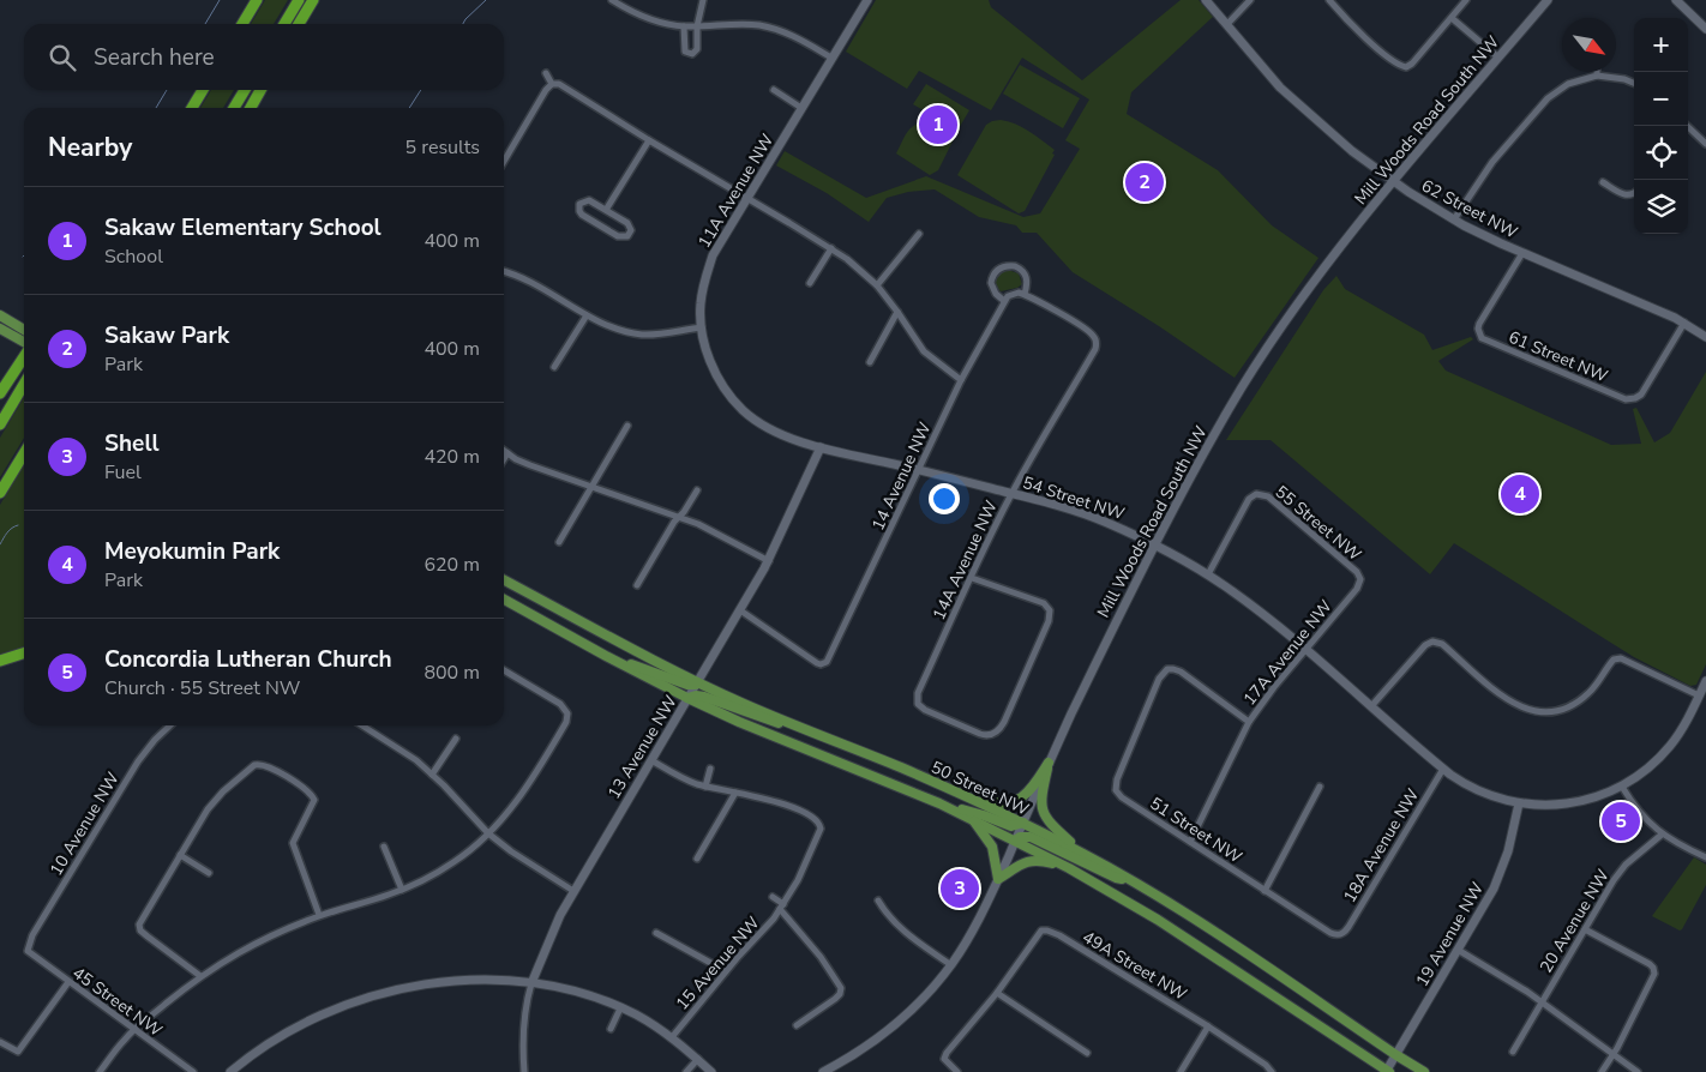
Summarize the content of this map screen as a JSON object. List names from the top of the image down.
{
  "streets": {
    "main road": ["50 Street NW"],
    "street": [
      "Mill Woods Road South NW",
      "11A Avenue NW",
      "62 Street NW",
      "61 Street NW",
      "14 Avenue NW",
      "54 Street NW",
      "55 Street NW",
      "14A Avenue NW",
      "17A Avenue NW",
      "13 Avenue NW",
      "10 Avenue NW",
      "51 Street NW",
      "18A Avenue NW",
      "20 Avenue NW",
      "19 Avenue NW",
      "15 Avenue NW",
      "49A Street NW",
      "45 Street NW"
    ]
  },
  "crossings": [
    ["Mill Woods Road South NW", "62 Street NW"],
    ["Mill Woods Road South NW", "54 Street NW"],
    ["Mill Woods Road South NW", "50 Street NW"],
    ["11A Avenue NW", "54 Street NW"],
    ["62 Street NW", "61 Street NW"],
    ["14 Avenue NW", "54 Street NW"],
    ["14 Avenue NW", "14A Avenue NW"],
    ["14 Avenue NW", "13 Avenue NW"],
    ["54 Street NW", "55 Street NW"],
    ["54 Street NW", "14A Avenue NW"],
    ["54 Street NW", "17A Avenue NW"],
    ["54 Street NW", "13 Avenue NW"],
    ["54 Street NW", "18A Avenue NW"],
    ["54 Street NW", "19 Avenue NW"],
    ["55 Street NW", "17A Avenue NW"],
    ["17A Avenue NW", "51 Street NW"],
    ["13 Avenue NW", "50 Street NW"],
    ["50 Street NW", "19 Avenue NW"],
    ["10 Avenue NW", "45 Street NW"],
    ["51 Street NW", "18A Avenue NW"]
  ],
  "north": "bottom right",
  "page": {
    "map_buttons": ["+", "−"],
    "search": "Search here",
    "pins": [
      "1",
      "2",
      "4",
      "5",
      "3"
    ],
    "heading": ["Nearby", "5 results"],
    "list": [
      {
        "mark": "1",
        "name": "Sakaw Elementary School",
        "note": "School",
        "value": "400 m"
      },
      {
        "mark": "2",
        "name": "Sakaw Park",
        "note": "Park",
        "value": "400 m"
      },
      {
        "mark": "3",
        "name": "Shell",
        "note": "Fuel",
        "value": "420 m"
      },
      {
        "mark": "4",
        "name": "Meyokumin Park",
        "note": "Park",
        "value": "620 m"
      },
      {
        "mark": "5",
        "name": "Concordia Lutheran Church",
        "note": "Church · 55 Street NW",
        "value": "800 m"
      }
    ]
  }
}
